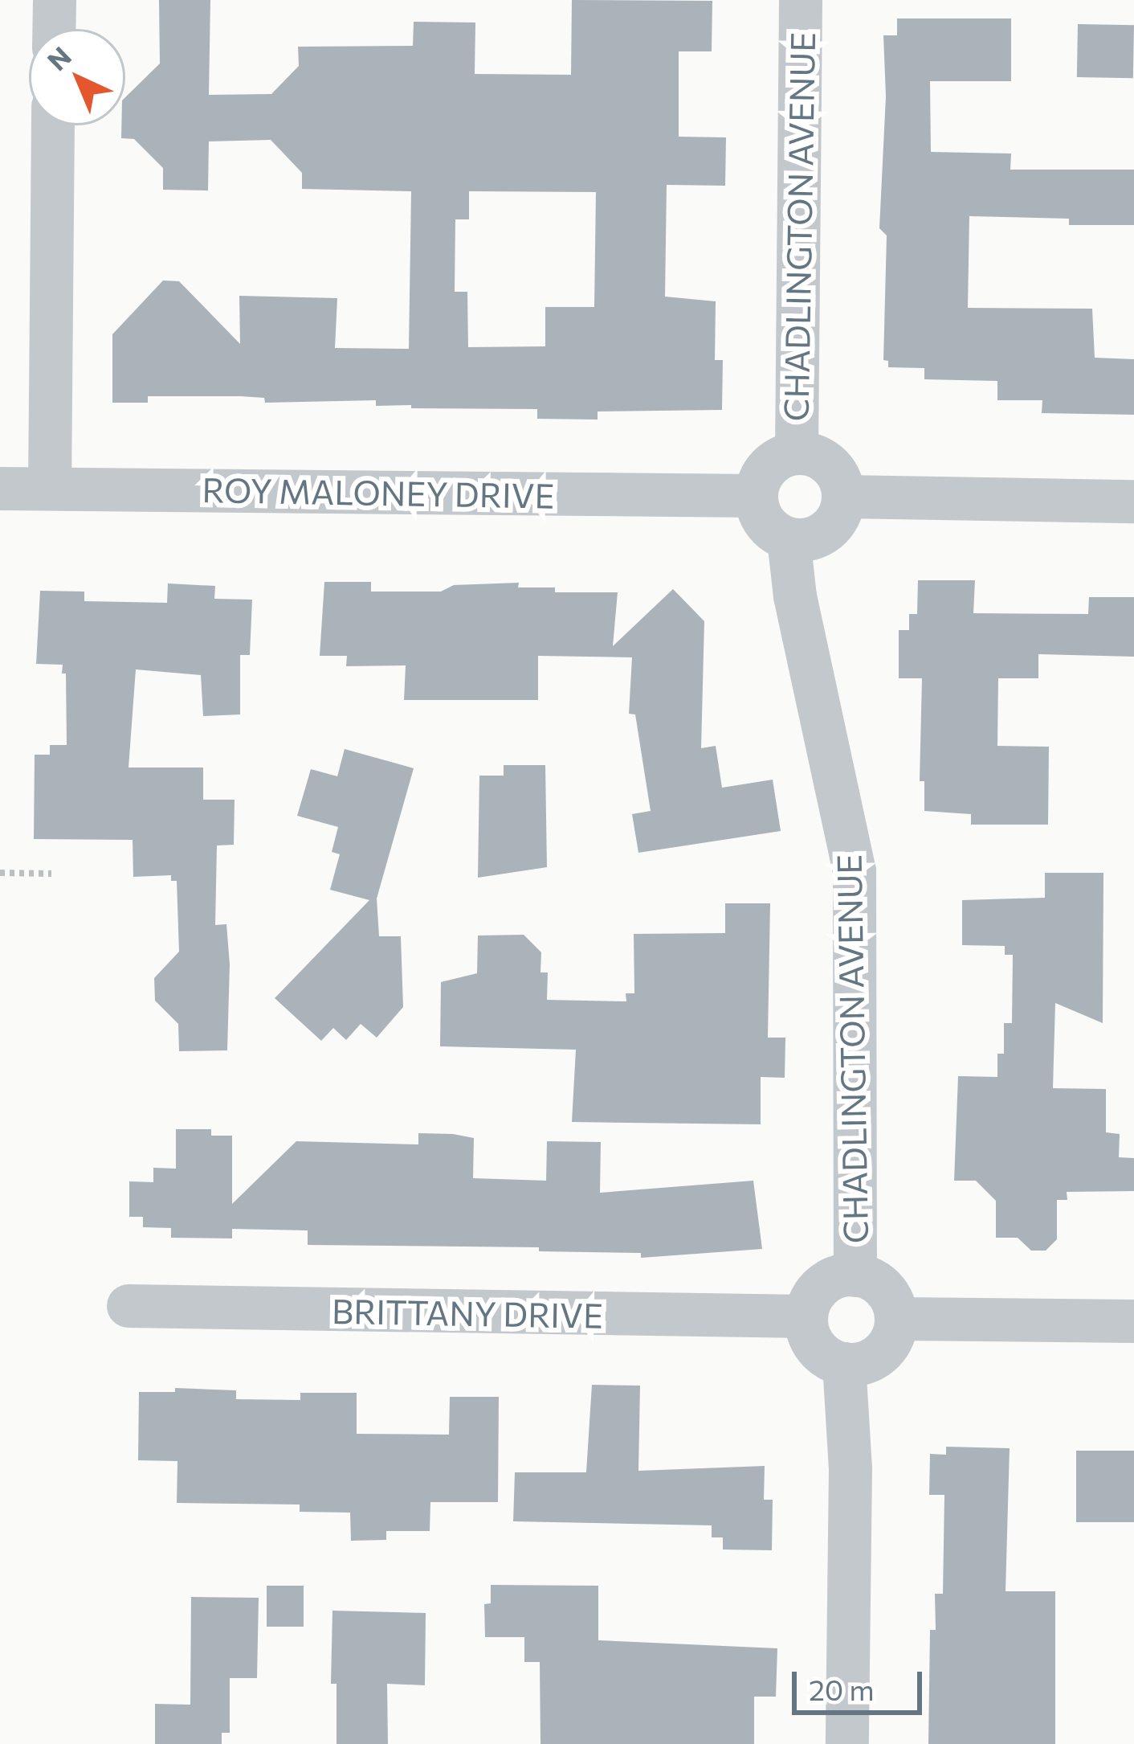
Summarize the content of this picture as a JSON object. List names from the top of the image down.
{
  "streets": {
    "street": ["CHADLINGTON AVENUE", "ROY MALONEY DRIVE", "BRITTANY DRIVE"]
  },
  "crossings": [
    ["CHADLINGTON AVENUE", "ROY MALONEY DRIVE"],
    ["CHADLINGTON AVENUE", "BRITTANY DRIVE"]
  ],
  "scale_bar": "20 m",
  "north": "top left"
}
